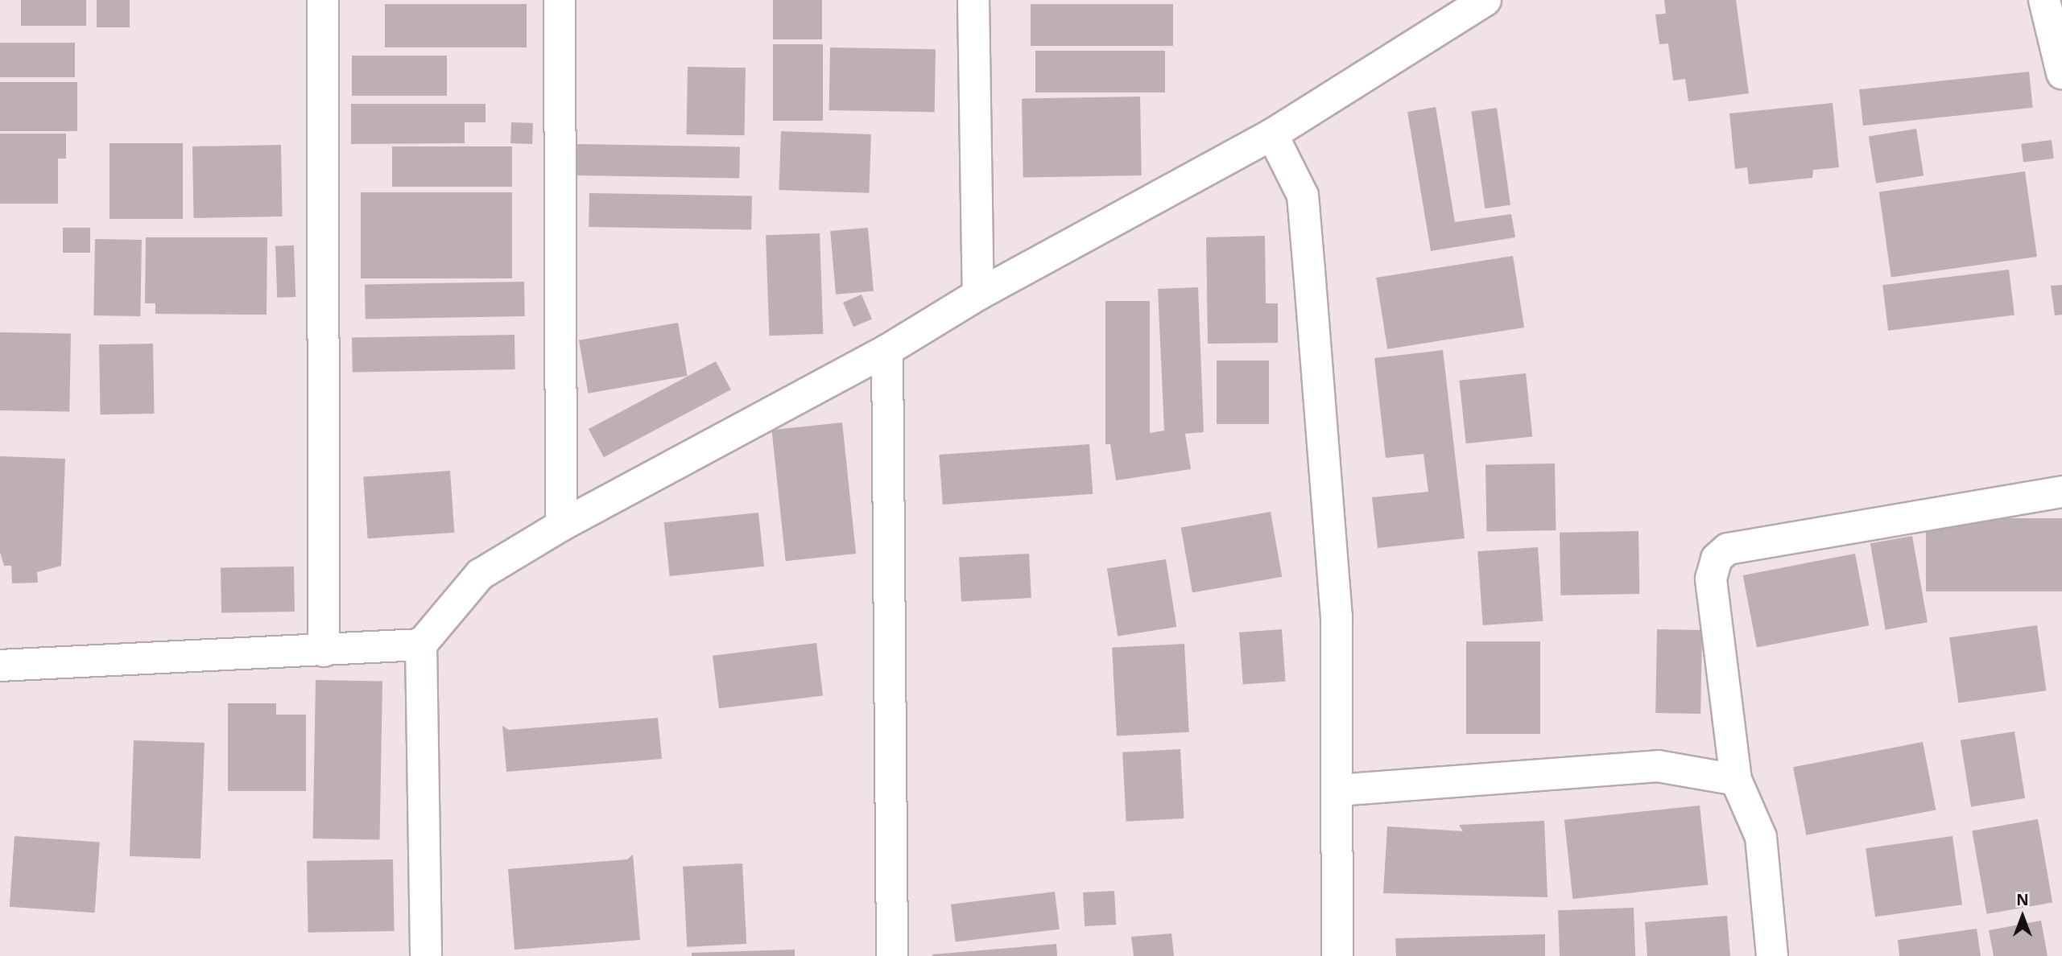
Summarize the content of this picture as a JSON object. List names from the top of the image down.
{
  "north": "top"
}
